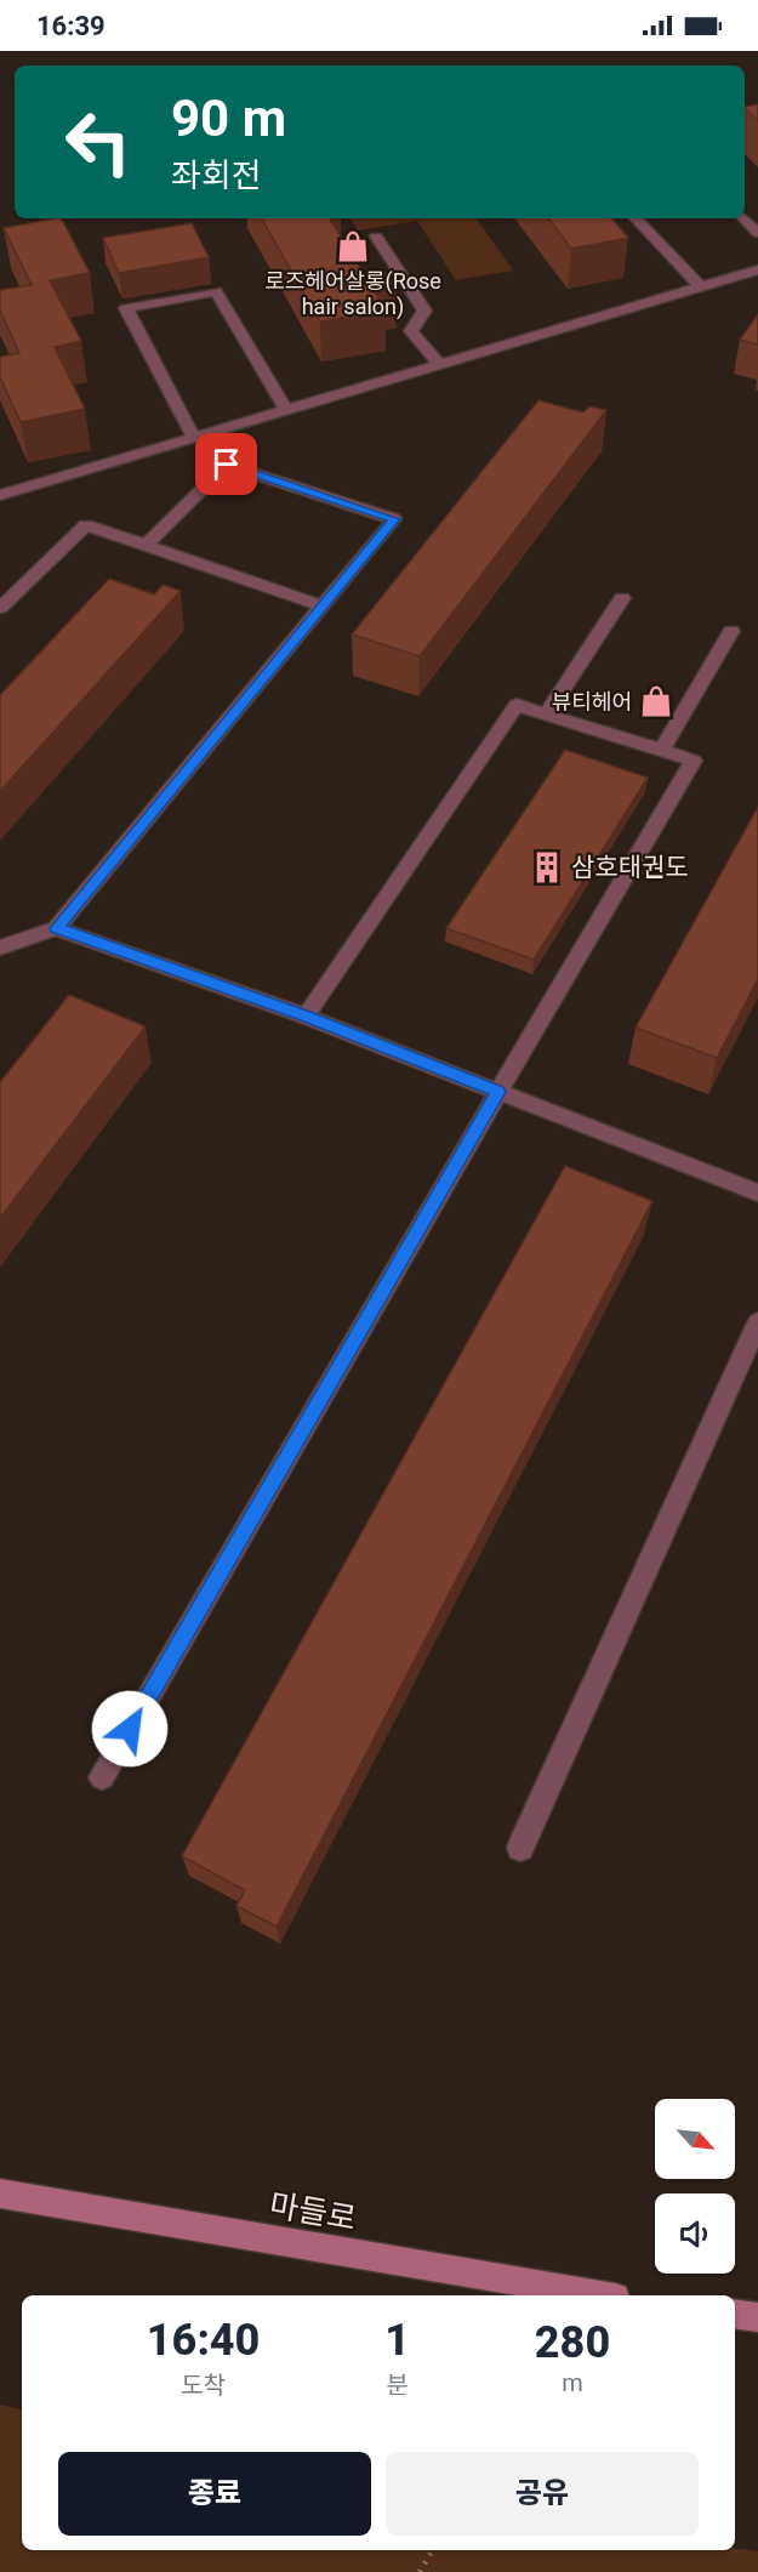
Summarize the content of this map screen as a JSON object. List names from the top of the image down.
{
  "streets": {
    "main road": ["마들로"]
  },
  "places": {
    "shop": ["로즈헤어살롱(Rose hair salon)", "뷰티헤어"],
    "building": ["삼호태권도"]
  },
  "north": "bottom right",
  "page": {
    "status": "16:39",
    "turn": ["90 m", "좌회전"],
    "eta": [
      "16:40",
      "도착",
      "1",
      "분",
      "280",
      "m"
    ],
    "buttons": ["종료", "공유"]
  }
}
